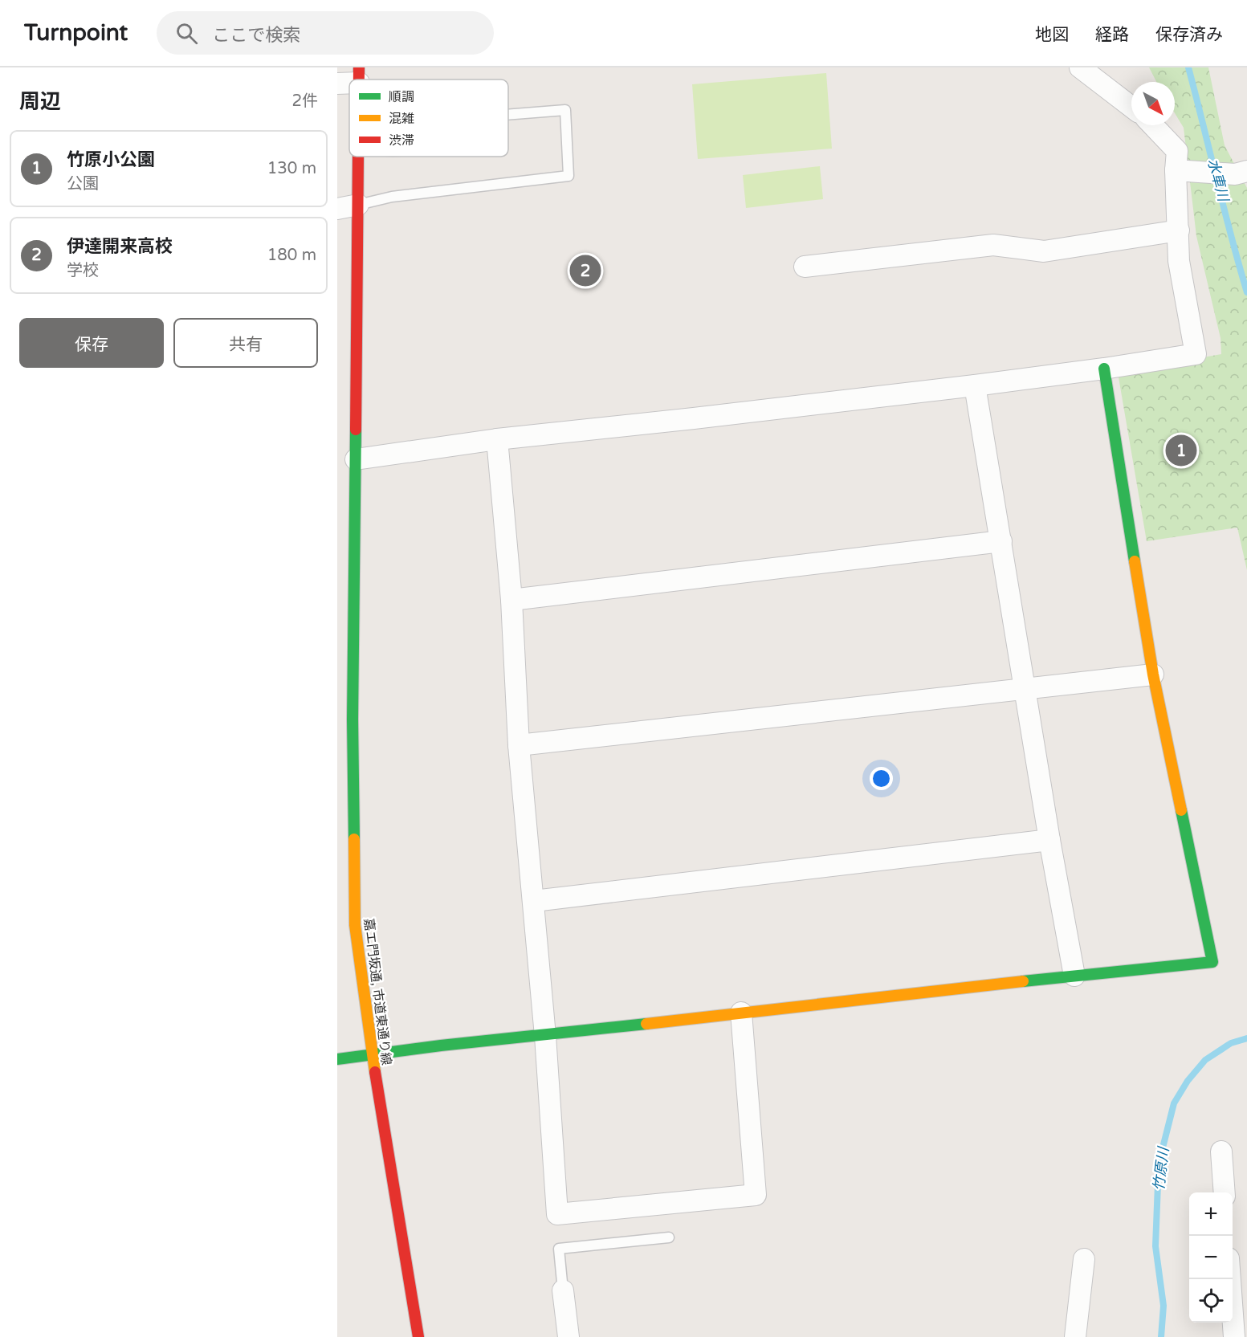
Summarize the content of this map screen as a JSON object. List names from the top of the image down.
{
  "streets": {
    "street": ["嘉エ門坂通, 市道東通り線"]
  },
  "water": ["水車川", "竹原川"],
  "legend": ["順調", "混雑", "渋滞"],
  "north": "bottom right",
  "page": {
    "header": "Turnpoint",
    "search": "ここで検索",
    "nav": ["地図", "経路", "保存済み"],
    "heading": ["周辺", "2件"],
    "list": [
      {
        "mark": "1",
        "name": "竹原小公園",
        "note": "公園",
        "value": "130 m"
      },
      {
        "mark": "2",
        "name": "伊達開来高校",
        "note": "学校",
        "value": "180 m"
      }
    ],
    "pins": ["2", "1"],
    "buttons": ["保存", "共有"],
    "map_buttons": ["+", "−"]
  }
}
